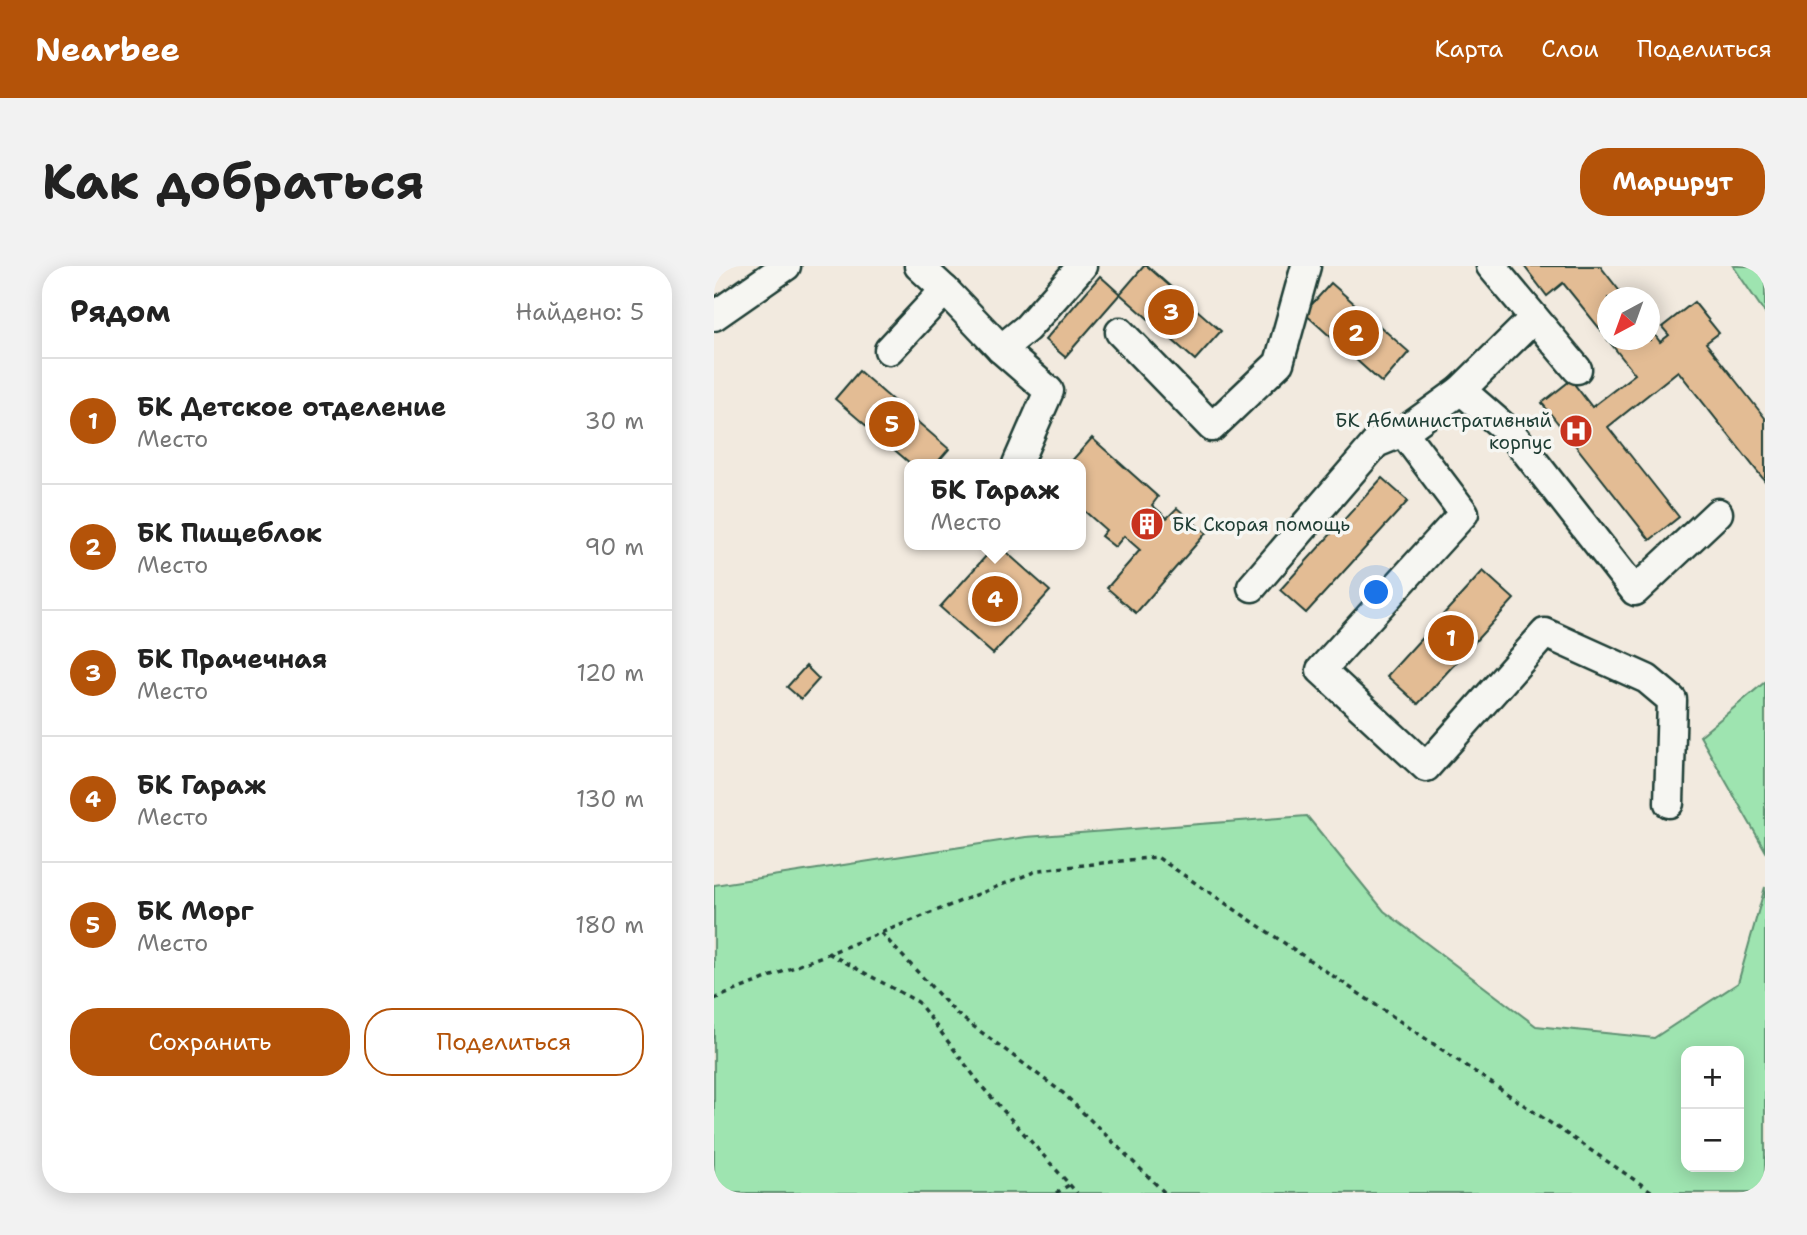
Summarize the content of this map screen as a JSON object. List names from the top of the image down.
{
  "places": {
    "hospital": ["БК Абминистративный корпус"],
    "building": ["БК Скорая помощь"]
  },
  "north": "bottom left",
  "page": {
    "header": "Nearbee",
    "nav": ["Карта", "Слои", "Поделиться"],
    "buttons": [
      "Маршрут",
      ["Сохранить", "Поделиться"]
    ],
    "title": "Как добраться",
    "heading": ["Рядом", "Найдено: 5"],
    "pins": [
      "3",
      "2",
      "5",
      "4",
      "1"
    ],
    "list": [
      {
        "mark": "1",
        "name": "БК Детское отделение",
        "note": "Место",
        "value": "30 m"
      },
      {
        "mark": "2",
        "name": "БК Пищеблок",
        "note": "Место",
        "value": "90 m"
      },
      {
        "mark": "3",
        "name": "БК Прачечная",
        "note": "Место",
        "value": "120 m"
      },
      {
        "mark": "4",
        "name": "БК Гараж",
        "note": "Место",
        "value": "130 m"
      },
      {
        "mark": "5",
        "name": "БК Морг",
        "note": "Место",
        "value": "180 m"
      }
    ],
    "popup": ["БК Гараж", "Место"],
    "map_buttons": ["+", "−"]
  }
}
